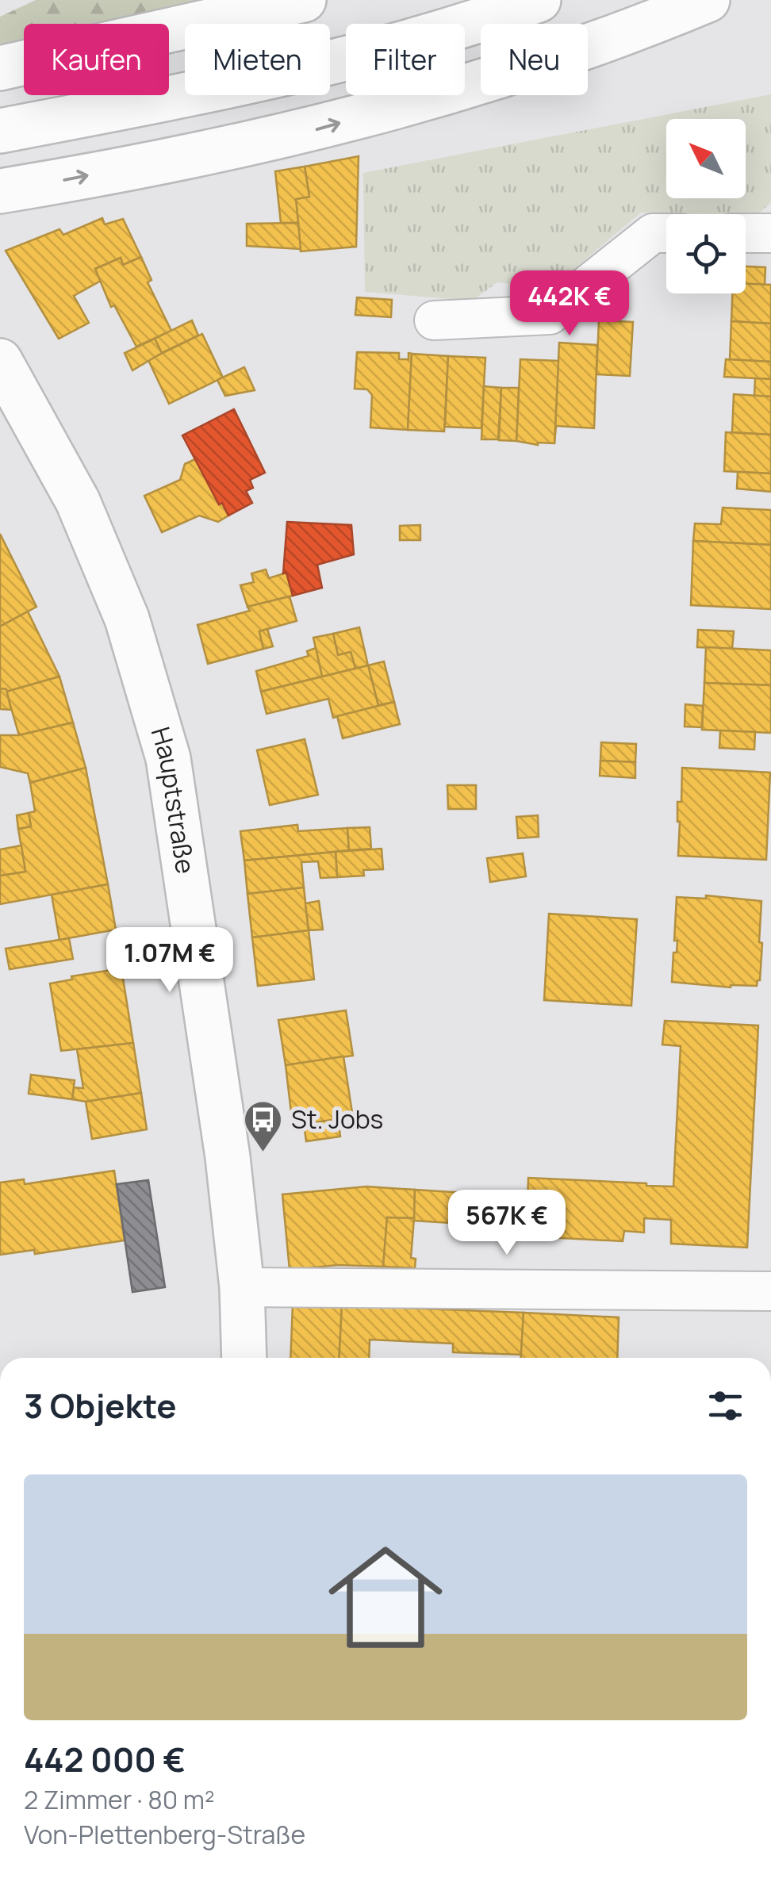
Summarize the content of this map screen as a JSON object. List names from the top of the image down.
{
  "streets": {
    "main road": ["Hauptstraße"]
  },
  "places": {
    "bus stop": ["St. Jobs"]
  },
  "north": "top left",
  "page": {
    "chip": [
      "Kaufen",
      "Mieten",
      "Filter",
      "Neu"
    ],
    "price": ["442K €", "1.07M €", "567K €"],
    "heading": "3 Objekte",
    "list": [
      {
        "name": "442 000 €",
        "note": "2 Zimmer · 80 m² · Von-Plettenberg-Straße"
      }
    ]
  }
}
